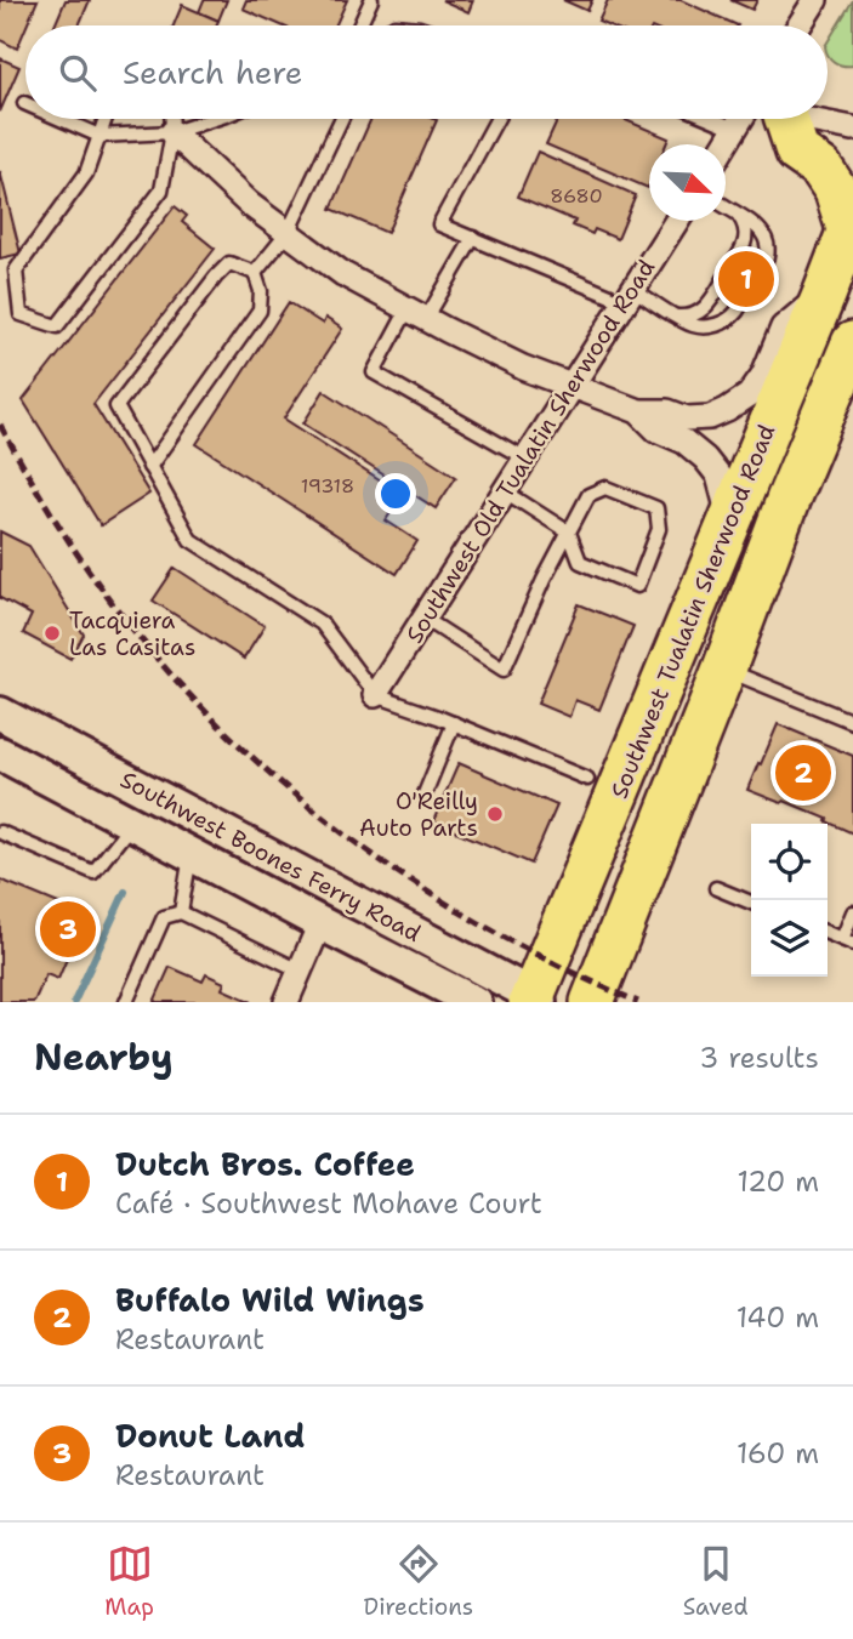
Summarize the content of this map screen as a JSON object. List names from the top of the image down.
{
  "streets": {
    "highway": ["Southwest Tualatin Sherwood Road"],
    "main road": ["Southwest Boones Ferry Road"],
    "street": ["Southwest Old Tualatin Sherwood Road"]
  },
  "crossings": [
    ["Southwest Tualatin Sherwood Road", "Southwest Boones Ferry Road"]
  ],
  "places": ["Tacquiera Las Casitas", "O'Reilly Auto Parts"],
  "house_numbers": ["8680", "19318"],
  "north": "bottom right",
  "page": {
    "search": "Search here",
    "pins": ["1", "2", "3"],
    "heading": ["Nearby", "3 results"],
    "list": [
      {
        "mark": "1",
        "name": "Dutch Bros. Coffee",
        "note": "Café · Southwest Mohave Court",
        "value": "120 m"
      },
      {
        "mark": "2",
        "name": "Buffalo Wild Wings",
        "note": "Restaurant",
        "value": "140 m"
      },
      {
        "mark": "3",
        "name": "Donut Land",
        "note": "Restaurant",
        "value": "160 m"
      }
    ],
    "nav": ["Map", "Directions", "Saved"]
  }
}
